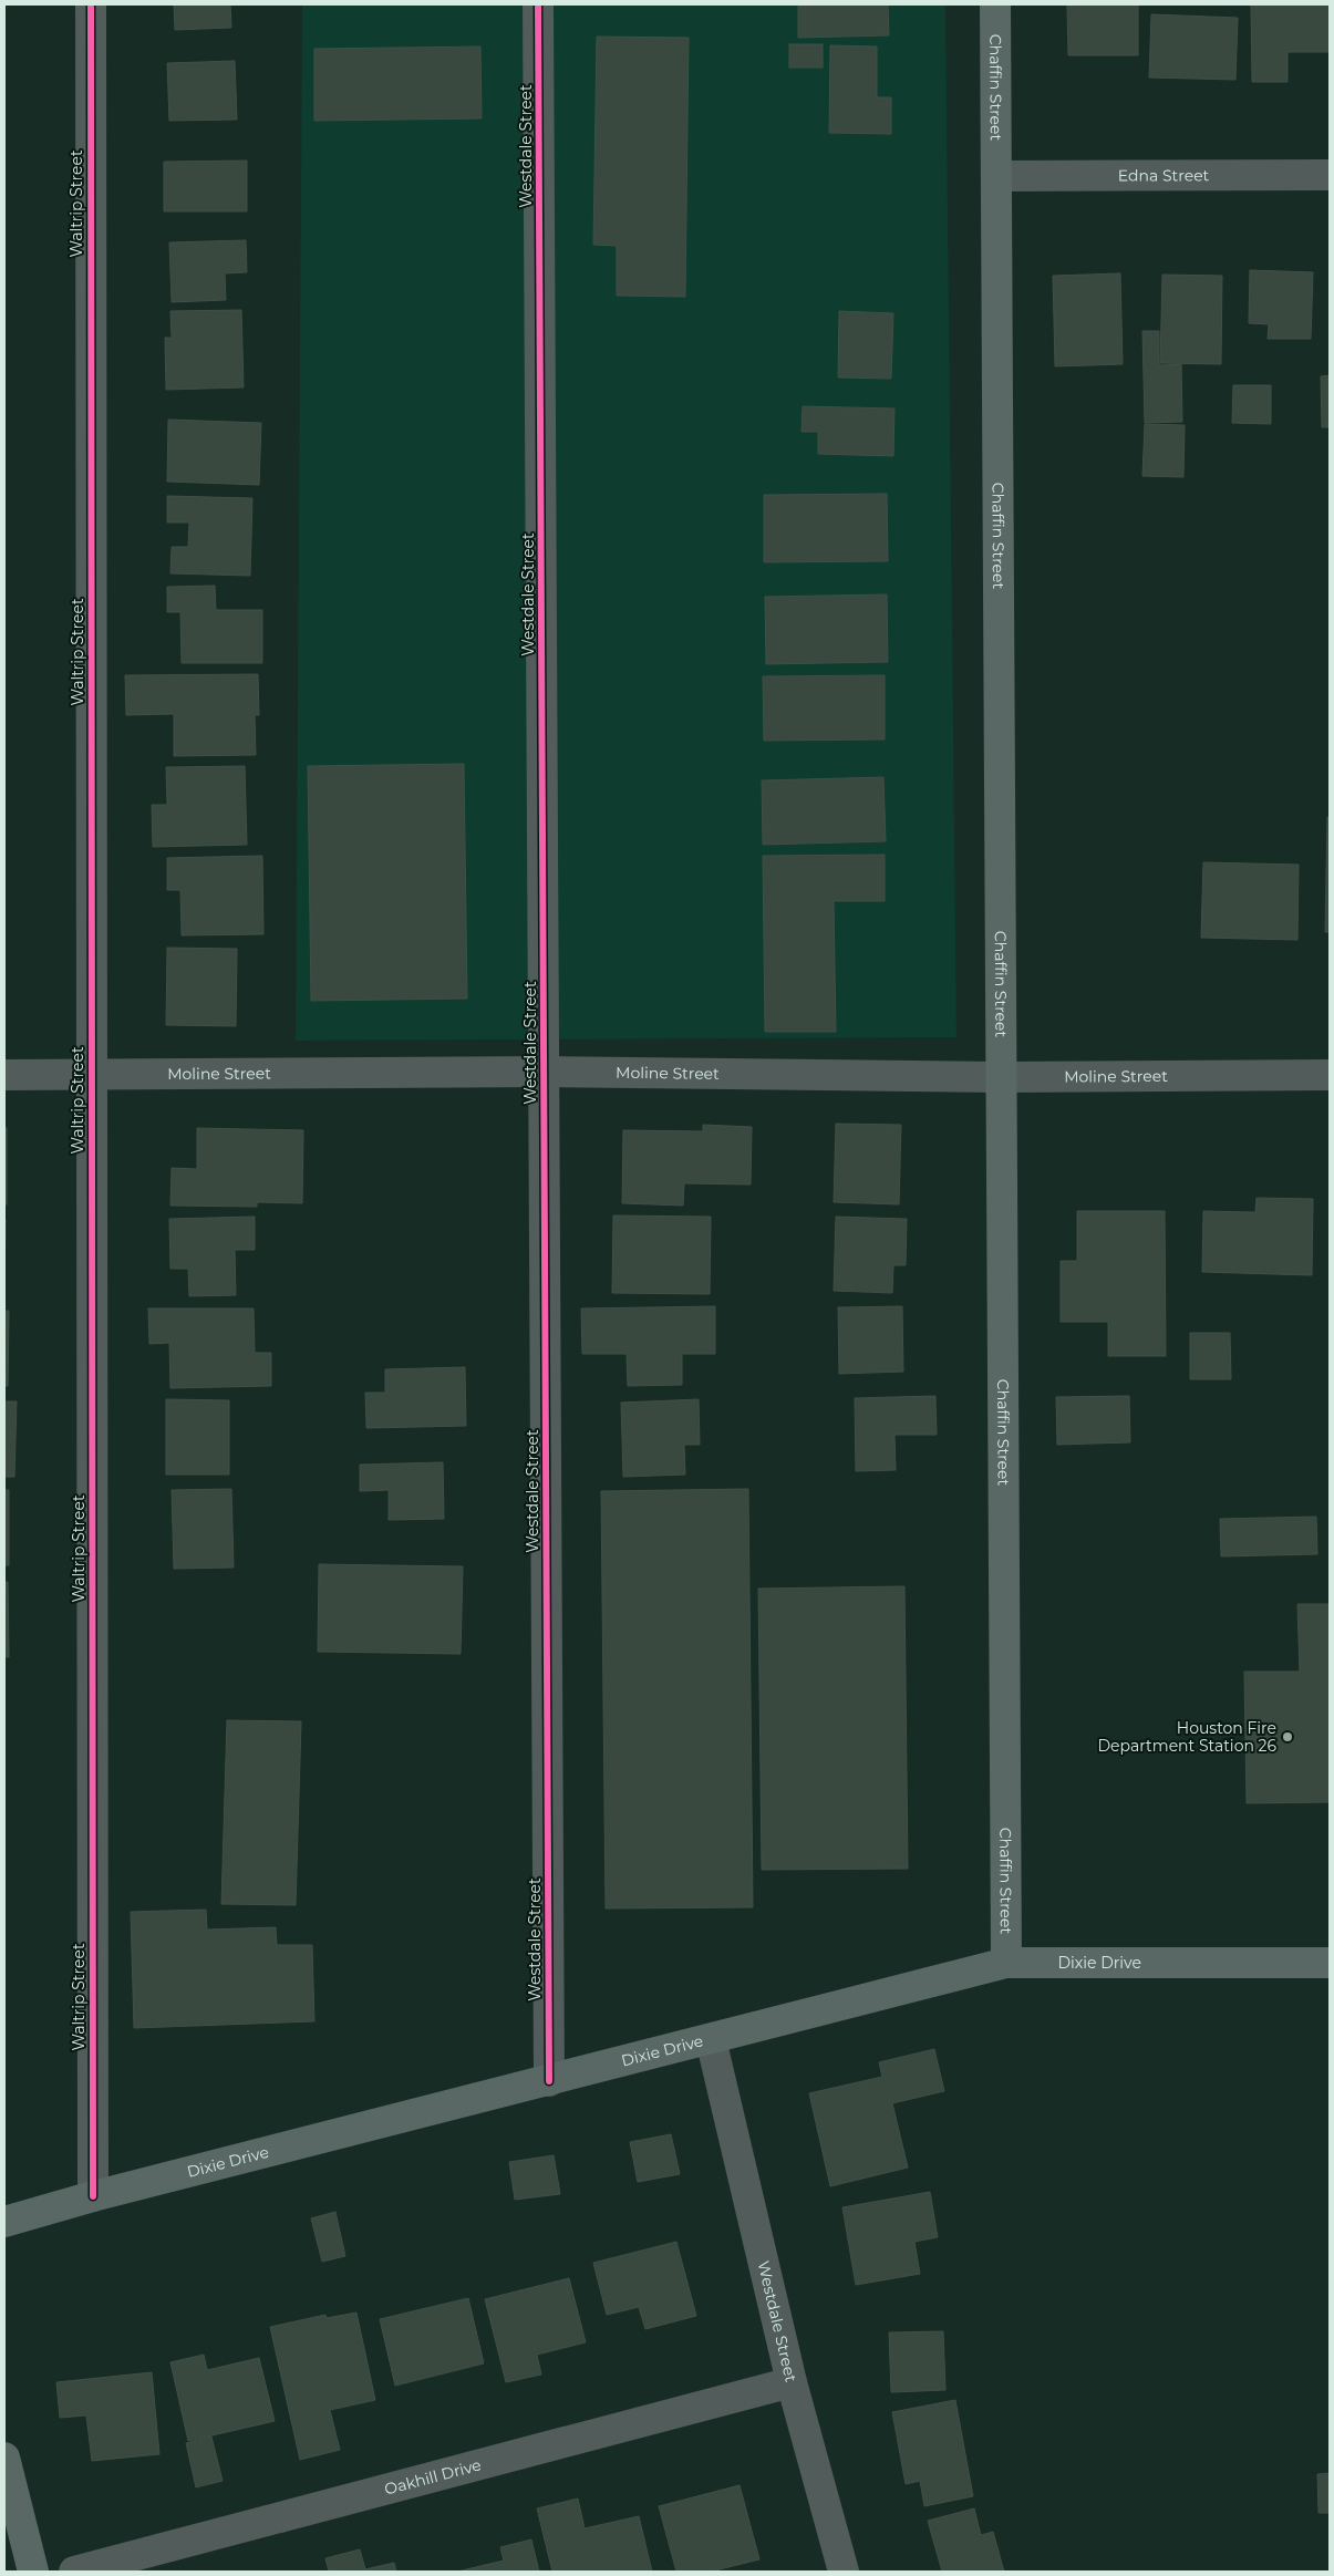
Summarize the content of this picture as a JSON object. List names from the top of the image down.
{
  "streets": {
    "street": [
      "Chaffin Street",
      "Westdale Street",
      "Edna Street",
      "Waltrip Street",
      "Moline Street",
      "Dixie Drive",
      "Oakhill Drive"
    ]
  },
  "crossings": [
    ["Chaffin Street", "Edna Street"],
    ["Chaffin Street", "Moline Street"],
    ["Chaffin Street", "Dixie Drive"],
    ["Westdale Street", "Moline Street"],
    ["Westdale Street", "Dixie Drive"],
    ["Westdale Street", "Oakhill Drive"],
    ["Waltrip Street", "Moline Street"],
    ["Waltrip Street", "Dixie Drive"]
  ],
  "places": ["Houston Fire Department Station 26"]
}
